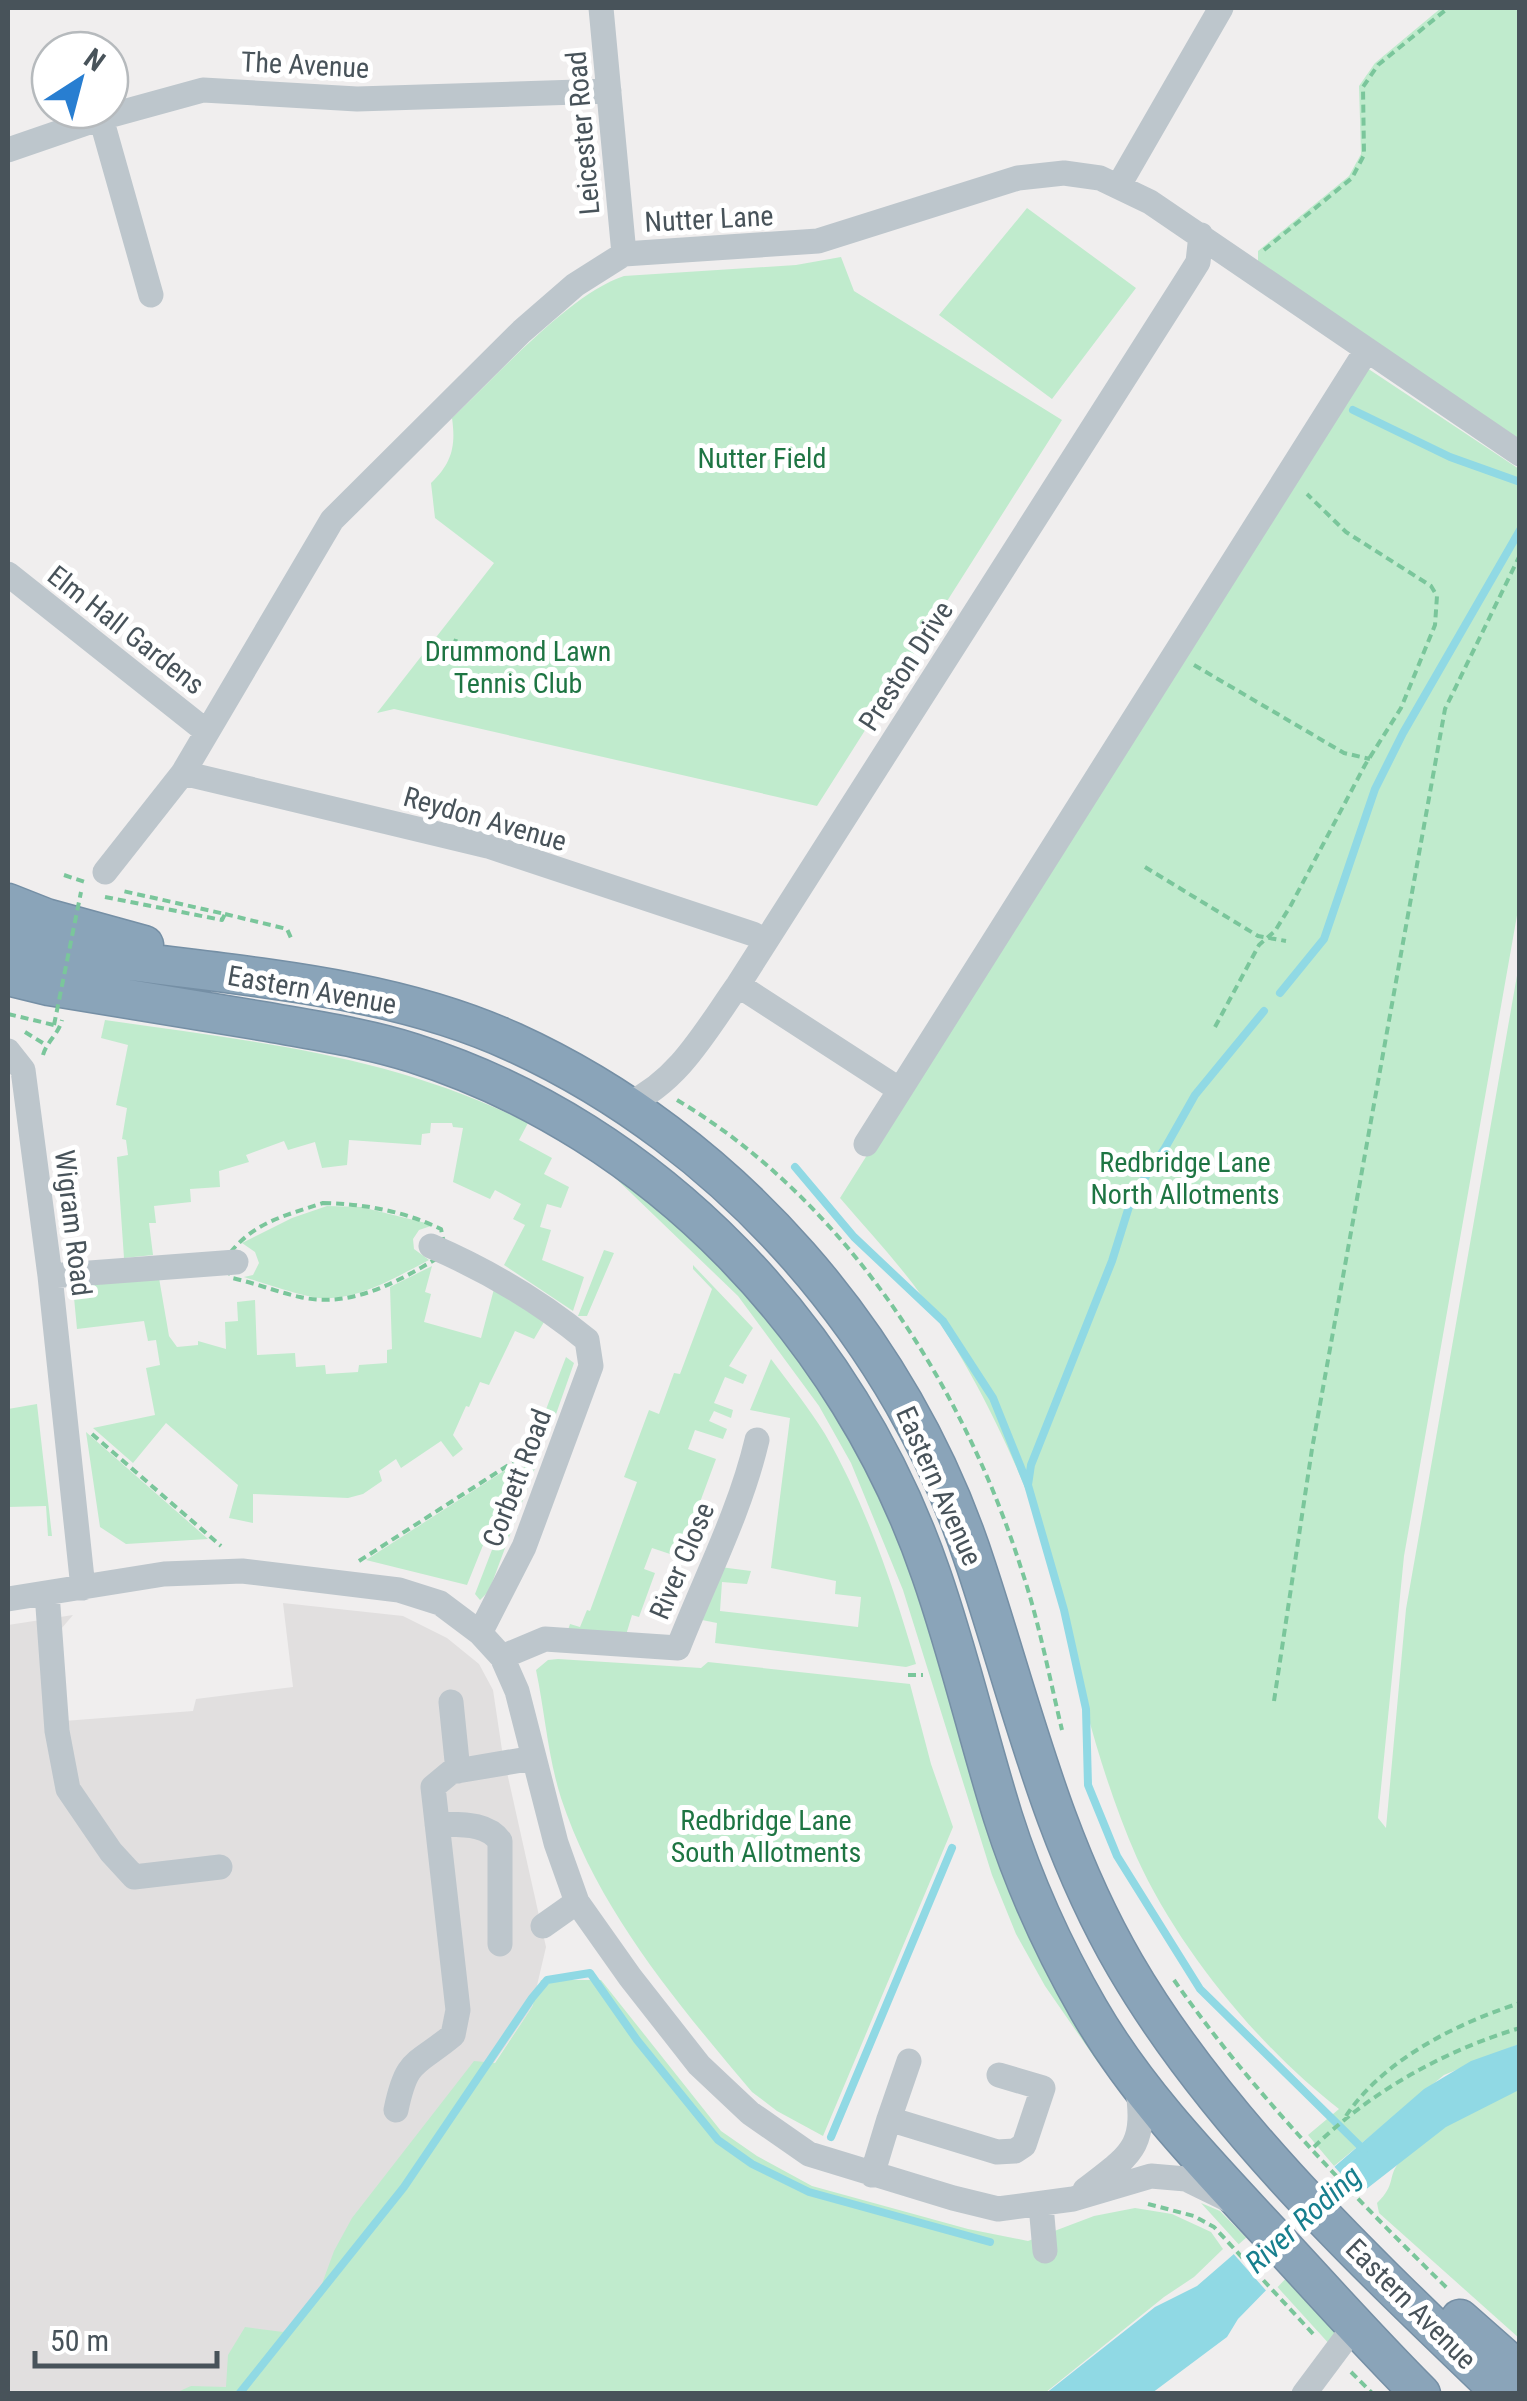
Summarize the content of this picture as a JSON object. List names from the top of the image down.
{
  "streets": {
    "highway": ["Eastern Avenue"],
    "street": [
      "The Avenue",
      "Leicester Road",
      "Nutter Lane",
      "Elm Hall Gardens",
      "Preston Drive",
      "Reydon Avenue",
      "Wigram Road",
      "Corbett Road",
      "River Close"
    ]
  },
  "crossings": [
    ["The Avenue", "Leicester Road"],
    ["Leicester Road", "Nutter Lane"],
    ["Nutter Lane", "Elm Hall Gardens"],
    ["Nutter Lane", "Preston Drive"],
    ["Nutter Lane", "Reydon Avenue"],
    ["Preston Drive", "Reydon Avenue"],
    ["Preston Drive", "Eastern Avenue"]
  ],
  "water": ["River Roding"],
  "parks": [
    "Nutter Field",
    "Drummond Lawn Tennis Club",
    "Redbridge Lane North Allotments",
    "Redbridge Lane South Allotments"
  ],
  "scale_bar": "50 m",
  "north": "top right"
}
